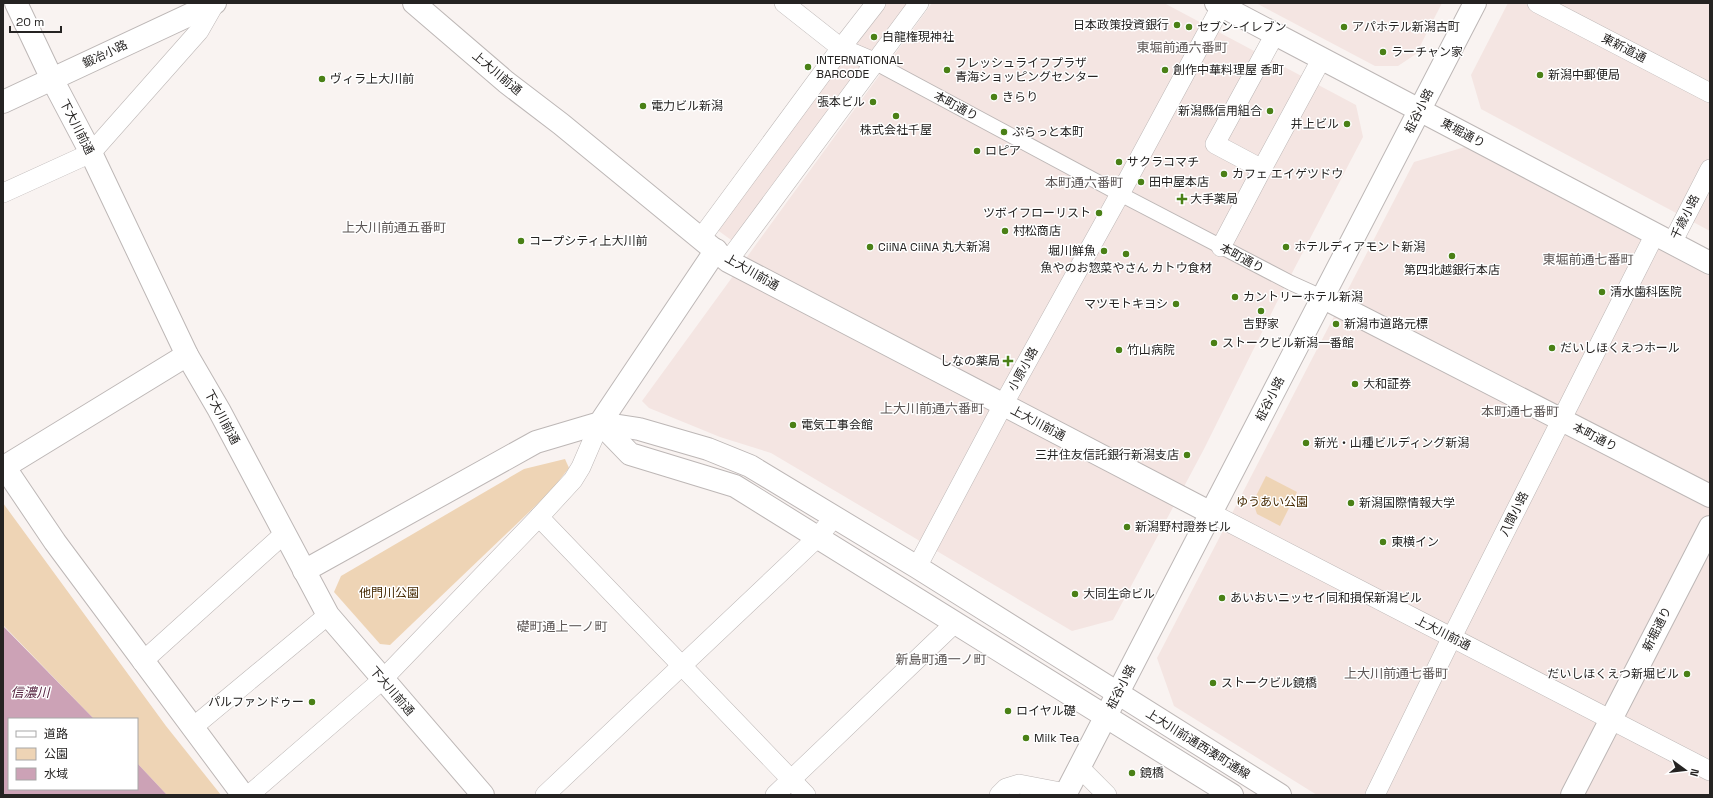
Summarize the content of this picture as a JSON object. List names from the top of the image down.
{
  "streets": {
    "main road": [
      "鍛冶小路",
      "上大川前通",
      "本町通り",
      "柾谷小路",
      "下大川前通",
      "東堀通り",
      "新堀通り",
      "上大川前通西湊町通線"
    ],
    "street": [
      "東新道通",
      "千歳小路",
      "小原小路",
      "八間小路"
    ]
  },
  "crossings": [
    ["鍛冶小路", "下大川前通"],
    ["上大川前通", "柾谷小路"],
    ["上大川前通", "小原小路"],
    ["上大川前通", "八間小路"],
    ["上大川前通", "新堀通り"],
    ["本町通り", "柾谷小路"],
    ["本町通り", "小原小路"],
    ["本町通り", "八間小路"],
    ["柾谷小路", "東堀通り"],
    ["柾谷小路", "上大川前通西湊町通線"],
    ["東堀通り", "千歳小路"],
    ["東堀通り", "小原小路"],
    ["東堀通り", "八間小路"],
    ["千歳小路", "八間小路"],
    ["小原小路", "上大川前通西湊町通線"]
  ],
  "districts": [
    "東堀前通六番町",
    "本町通六番町",
    "上大川前通五番町",
    "東堀前通七番町",
    "上大川前通六番町",
    "本町通七番町",
    "礎町通上一ノ町",
    "新島町通一ノ町",
    "上大川前通七番町"
  ],
  "water": ["信濃川"],
  "parks": ["ゆうあい公園", "他門川公園"],
  "places": {
    "other": [
      "日本政策投資銀行",
      "セブン-イレブン",
      "アパホテル新潟古町",
      "白龍権現神社",
      "ラーチャン家",
      "INTERNATIONAL BARCODE",
      "フレッシュライフプラザ 青海ショッピングセンター",
      "創作中華料理屋 香町",
      "新潟中郵便局",
      "ヴィラ上大川前",
      "きらり",
      "張本ビル",
      "電力ビル新潟",
      "新潟縣信用組合",
      "株式会社千屋",
      "井上ビル",
      "ぷらっと本町",
      "ロピア",
      "サクラコマチ",
      "カフェ エイゲツドウ",
      "田中屋本店",
      "ツボイフローリスト",
      "村松商店",
      "コープシティ上大川前",
      "CiiNA CiiNA 丸大新潟",
      "ホテルディアモント新潟",
      "堀川鮮魚",
      "魚やのお惣菜やさん カトウ食材",
      "第四北越銀行本店",
      "清水歯科医院",
      "カントリーホテル新潟",
      "マツモトキヨシ",
      "吉野家",
      "新潟市道路元標",
      "ストークビル新潟一番館",
      "だいしほくえつホール",
      "竹山病院",
      "大和証券",
      "電気工事会館",
      "新光・山種ビルディング新潟",
      "三井住友信託銀行新潟支店",
      "新潟国際情報大学",
      "新潟野村證券ビル",
      "東横イン",
      "大同生命ビル",
      "あいおいニッセイ同和損保新潟ビル",
      "だいしほくえつ新堀ビル",
      "ストークビル鏡橋",
      "パルファンドゥー",
      "ロイヤル礎",
      "Milk Tea",
      "鏡橋"
    ],
    "health": ["大手薬局", "しなの薬局"]
  },
  "legend": ["道路", "公園", "水域"],
  "scale_bar": "20 m",
  "north": "right"
}
